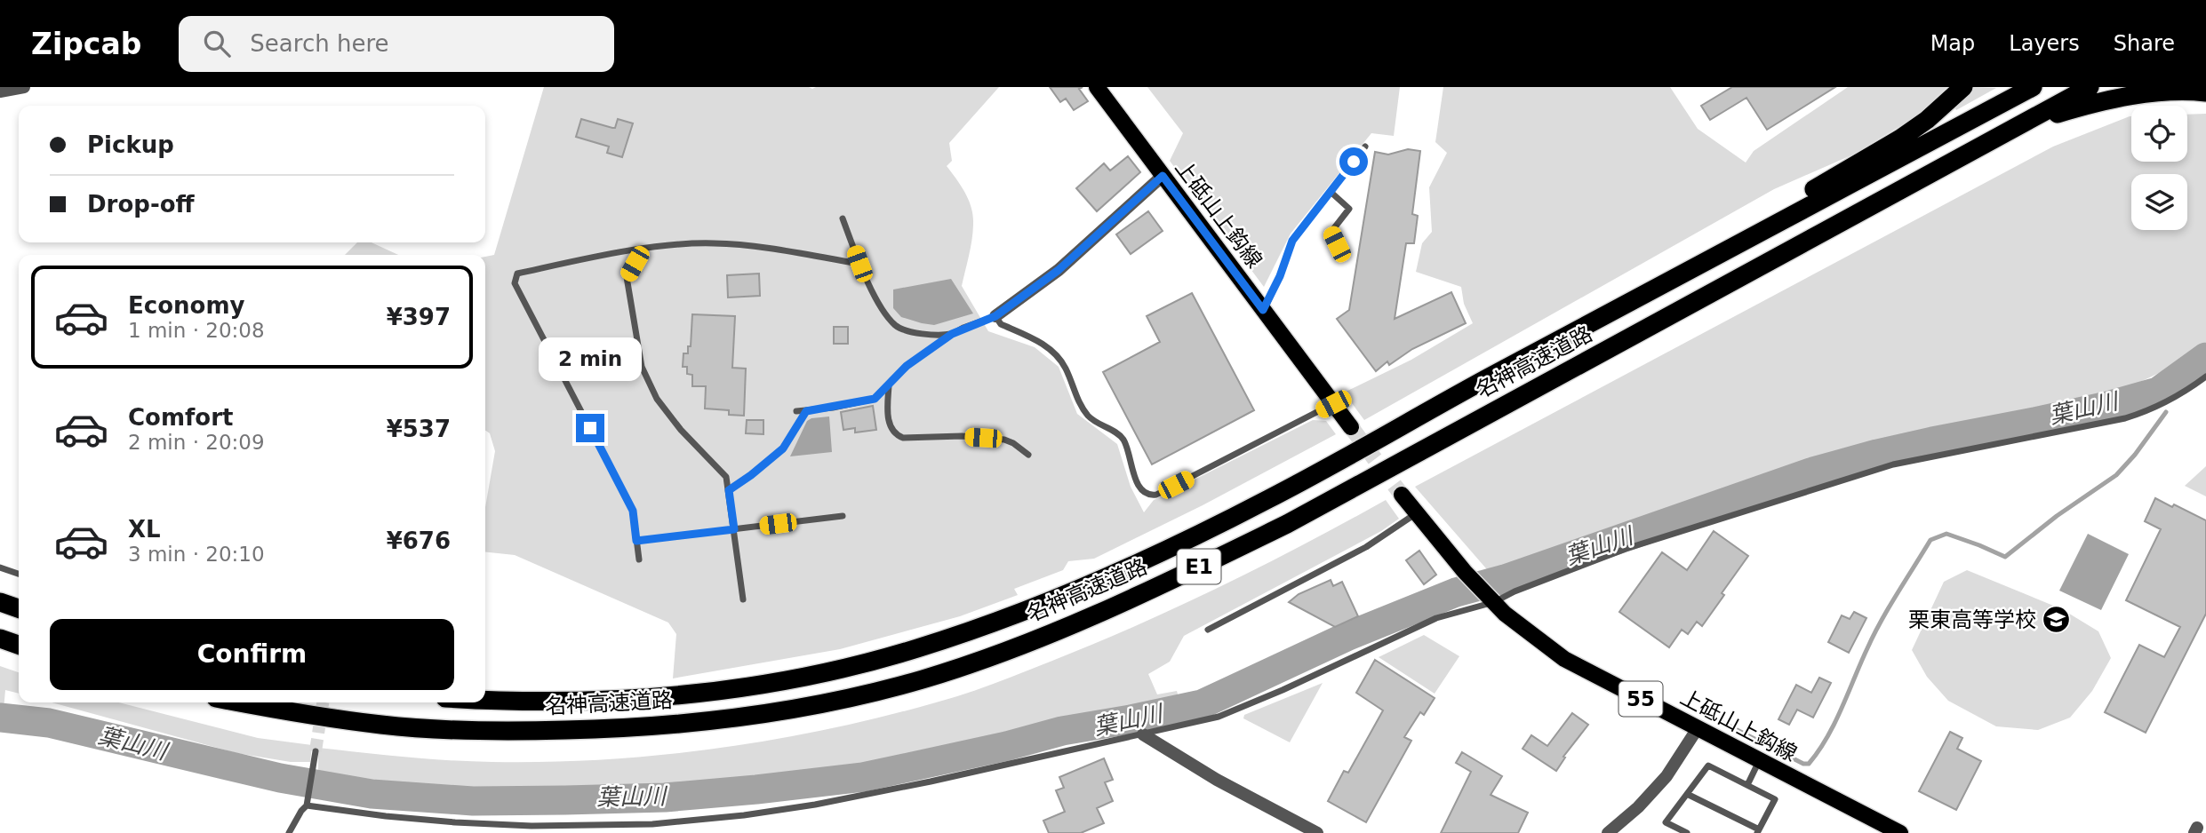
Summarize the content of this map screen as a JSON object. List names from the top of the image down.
{
  "streets": {
    "highway": ["名神高速道路", "E1"],
    "main road": ["上砥山上鈎線", "55"]
  },
  "water": ["葉山川"],
  "places": {
    "school or university": ["栗東高等学校"]
  },
  "page": {
    "header": "Zipcab",
    "search": "Search here",
    "nav": ["Map", "Layers", "Share"],
    "banner": ["Pickup", "Drop-off"],
    "list": [
      {
        "name": "Economy",
        "note": "1 min · 20:08",
        "value": "¥397"
      },
      {
        "name": "Comfort",
        "note": "2 min · 20:09",
        "value": "¥537"
      },
      {
        "name": "XL",
        "note": "3 min · 20:10",
        "value": "¥676"
      }
    ],
    "bubble": "2 min",
    "buttons": "Confirm"
  }
}
